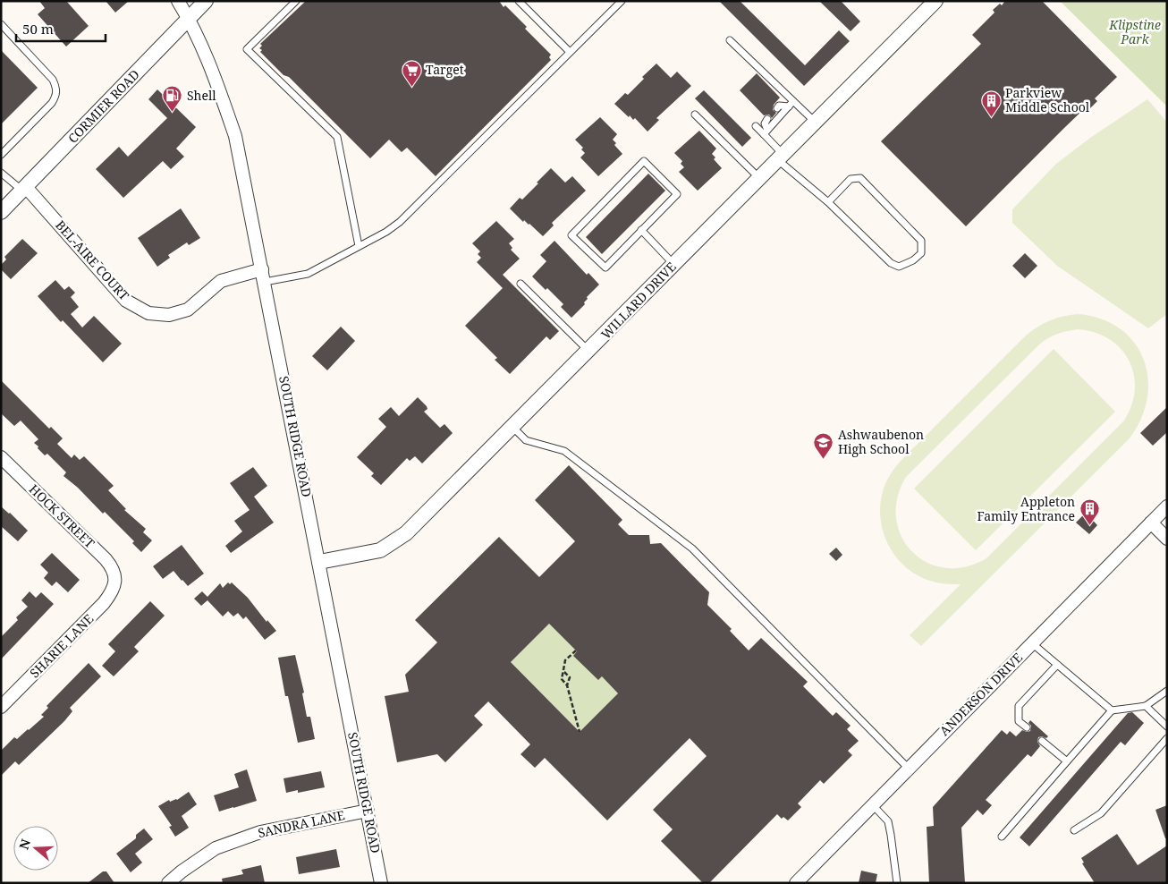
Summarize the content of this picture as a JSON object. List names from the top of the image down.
{
  "streets": {
    "street": [
      "CORMIER ROAD",
      "BEL-AIRE COURT",
      "WILLARD DRIVE",
      "SOUTH RIDGE ROAD",
      "HOCK STREET",
      "SHARIE LANE",
      "ANDERSON DRIVE",
      "SANDRA LANE"
    ]
  },
  "crossings": [
    ["CORMIER ROAD", "BEL-AIRE COURT"],
    ["CORMIER ROAD", "SOUTH RIDGE ROAD"],
    ["BEL-AIRE COURT", "SOUTH RIDGE ROAD"],
    ["WILLARD DRIVE", "SOUTH RIDGE ROAD"],
    ["SOUTH RIDGE ROAD", "SANDRA LANE"],
    ["HOCK STREET", "SHARIE LANE"]
  ],
  "parks": ["Klipstine Park"],
  "places": {
    "supermarket": ["Target"],
    "fuel station": ["Shell"],
    "building": ["Parkview Middle School", "Appleton Family Entrance"],
    "school or university": ["Ashwaubenon High School"]
  },
  "scale_bar": "50 m",
  "north": "left"
}
